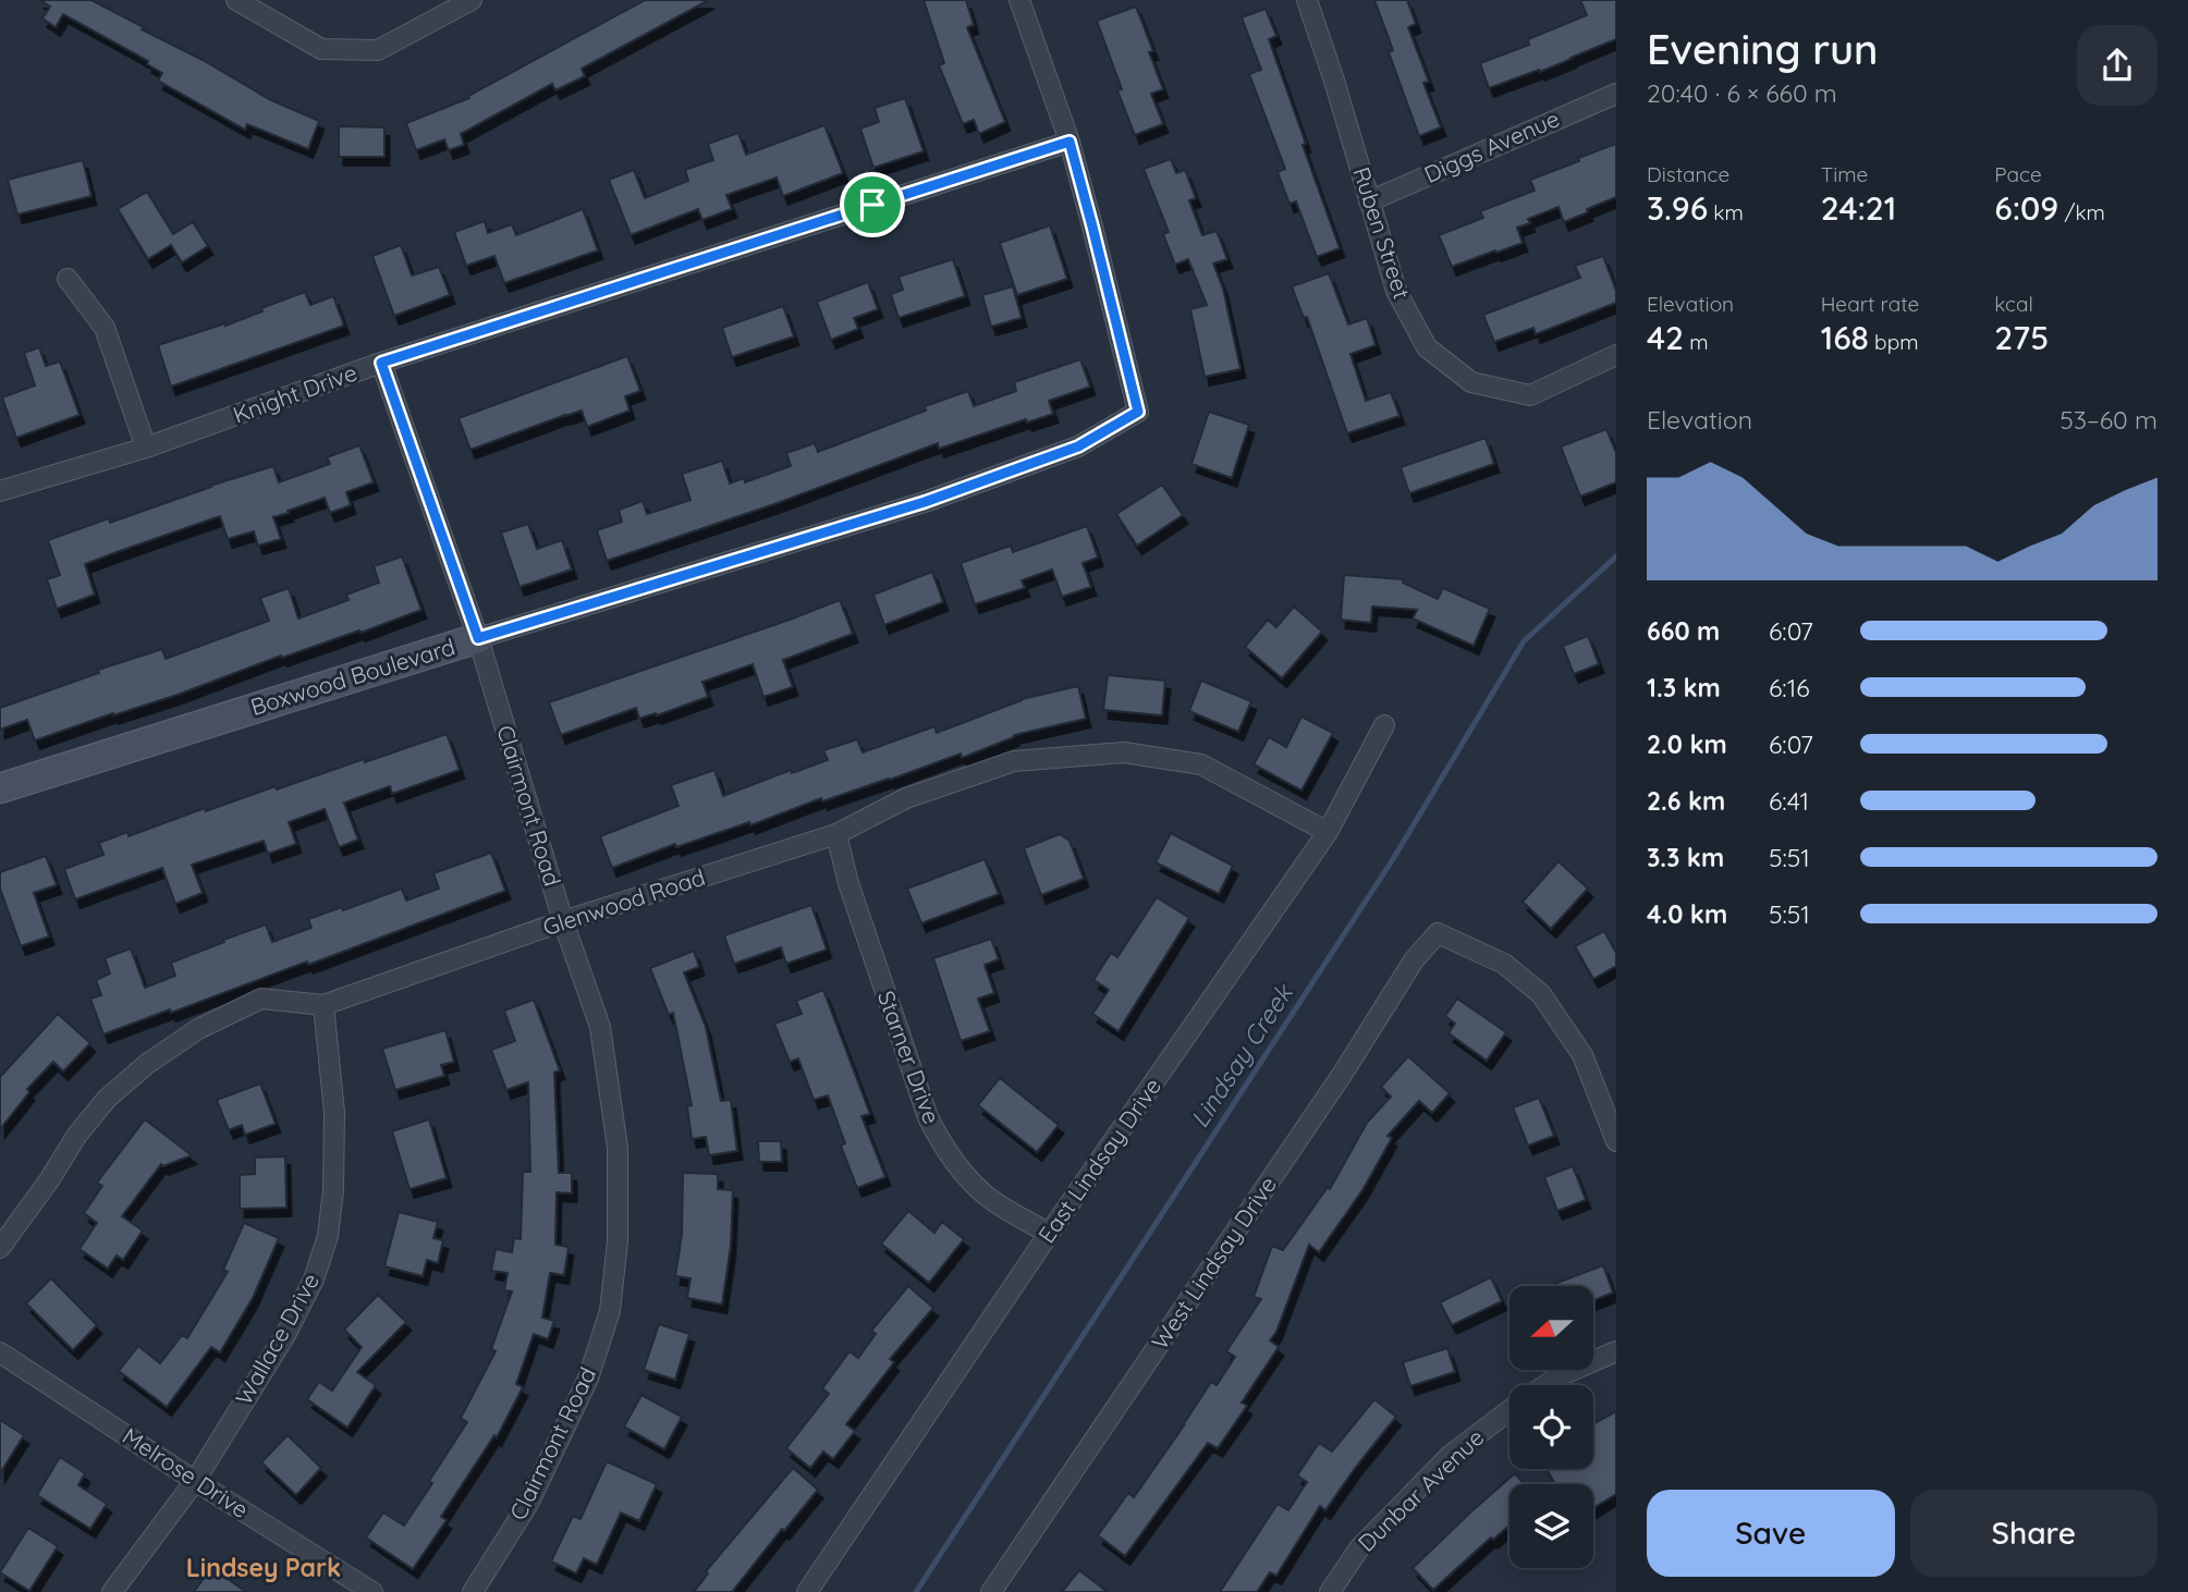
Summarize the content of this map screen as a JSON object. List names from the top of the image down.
{
  "streets": {
    "street": [
      "Diggs Avenue",
      "Ruben Street",
      "Knight Drive",
      "Boxwood Boulevard",
      "Clairmont Road",
      "Glenwood Road",
      "Starner Drive",
      "East Lindsay Drive",
      "West Lindsay Drive",
      "Wallace Drive",
      "Melrose Drive",
      "Dunbar Avenue"
    ]
  },
  "crossings": [
    ["Diggs Avenue", "Ruben Street"],
    ["Knight Drive", "Boxwood Boulevard"],
    ["Knight Drive", "Clairmont Road"],
    ["Boxwood Boulevard", "Clairmont Road"],
    ["Clairmont Road", "Glenwood Road"],
    ["Glenwood Road", "Starner Drive"],
    ["Glenwood Road", "East Lindsay Drive"],
    ["Glenwood Road", "Wallace Drive"],
    ["Starner Drive", "East Lindsay Drive"],
    ["Wallace Drive", "Melrose Drive"]
  ],
  "districts": ["Lindsey Park"],
  "water": ["Lindsay Creek"],
  "north": "left",
  "page": {
    "heading": ["Evening run", "20:40 · 6 × 660 m"],
    "stats": [
      ["Distance", "3.96 km"],
      ["Time", "24:21"],
      ["Pace", "6:09 /km"],
      ["Elevation", "42 m"],
      ["Heart rate", "168 bpm"],
      ["kcal", "275"]
    ],
    "chart": ["Elevation", "53–60 m"],
    "list": [
      {
        "name": "660 m",
        "note": "6:07"
      },
      {
        "name": "1.3 km",
        "note": "6:16"
      },
      {
        "name": "2.0 km",
        "note": "6:07"
      },
      {
        "name": "2.6 km",
        "note": "6:41"
      },
      {
        "name": "3.3 km",
        "note": "5:51"
      },
      {
        "name": "4.0 km",
        "note": "5:51"
      }
    ],
    "buttons": ["Save", "Share"]
  }
}
